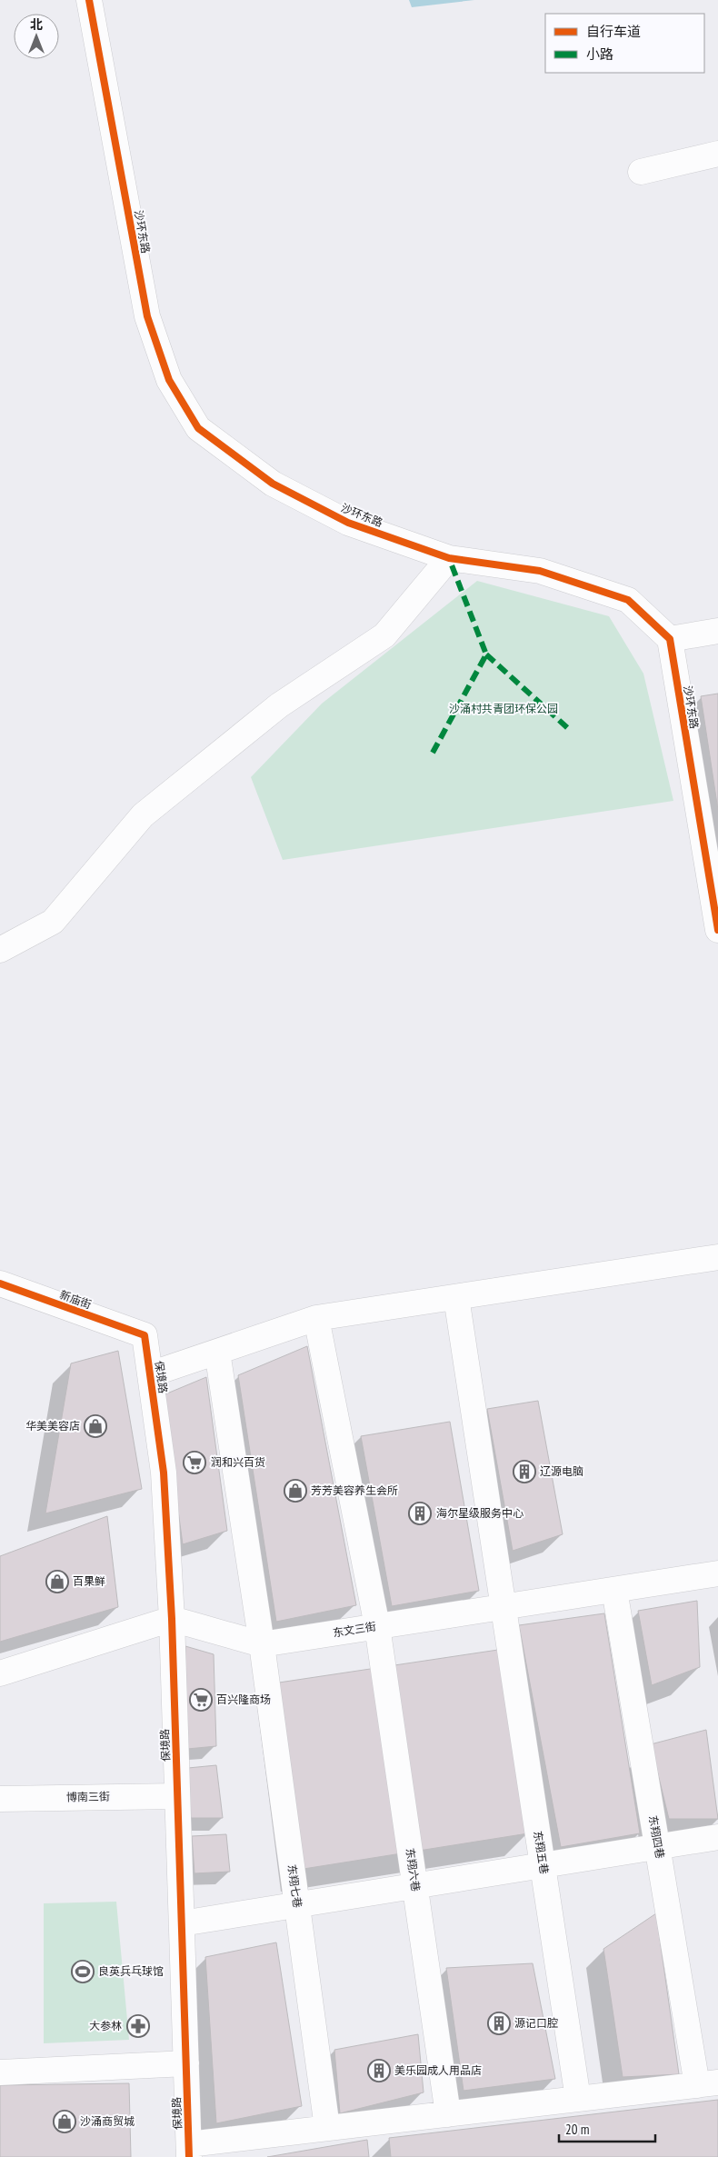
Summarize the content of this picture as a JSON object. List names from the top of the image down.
{
  "streets": {
    "street": [
      "沙环东路",
      "新庙街",
      "保境路",
      "东文三街",
      "博南三街",
      "东翔四巷",
      "东翔五巷",
      "东翔六巷",
      "东翔七巷"
    ]
  },
  "crossings": [
    ["新庙街", "保境路"],
    ["保境路", "东文三街"],
    ["保境路", "博南三街"],
    ["东文三街", "东翔四巷"],
    ["东文三街", "东翔五巷"],
    ["东文三街", "东翔六巷"],
    ["东文三街", "东翔七巷"]
  ],
  "parks": ["沙涌村共青团环保公园"],
  "places": {
    "shop": [
      "华美美容店",
      "芳芳美容养生会所",
      "百果鲜",
      "沙涌商贸城"
    ],
    "supermarket": ["润和兴百货", "百兴隆商场"],
    "building": [
      "辽源电脑",
      "海尔星级服务中心",
      "源记口腔",
      "美乐园成人用品店"
    ],
    "sports": ["良英兵乓球馆"],
    "pharmacy": ["大参林"]
  },
  "legend": ["自行车道", "小路"],
  "scale_bar": "20 m",
  "north": "top"
}
